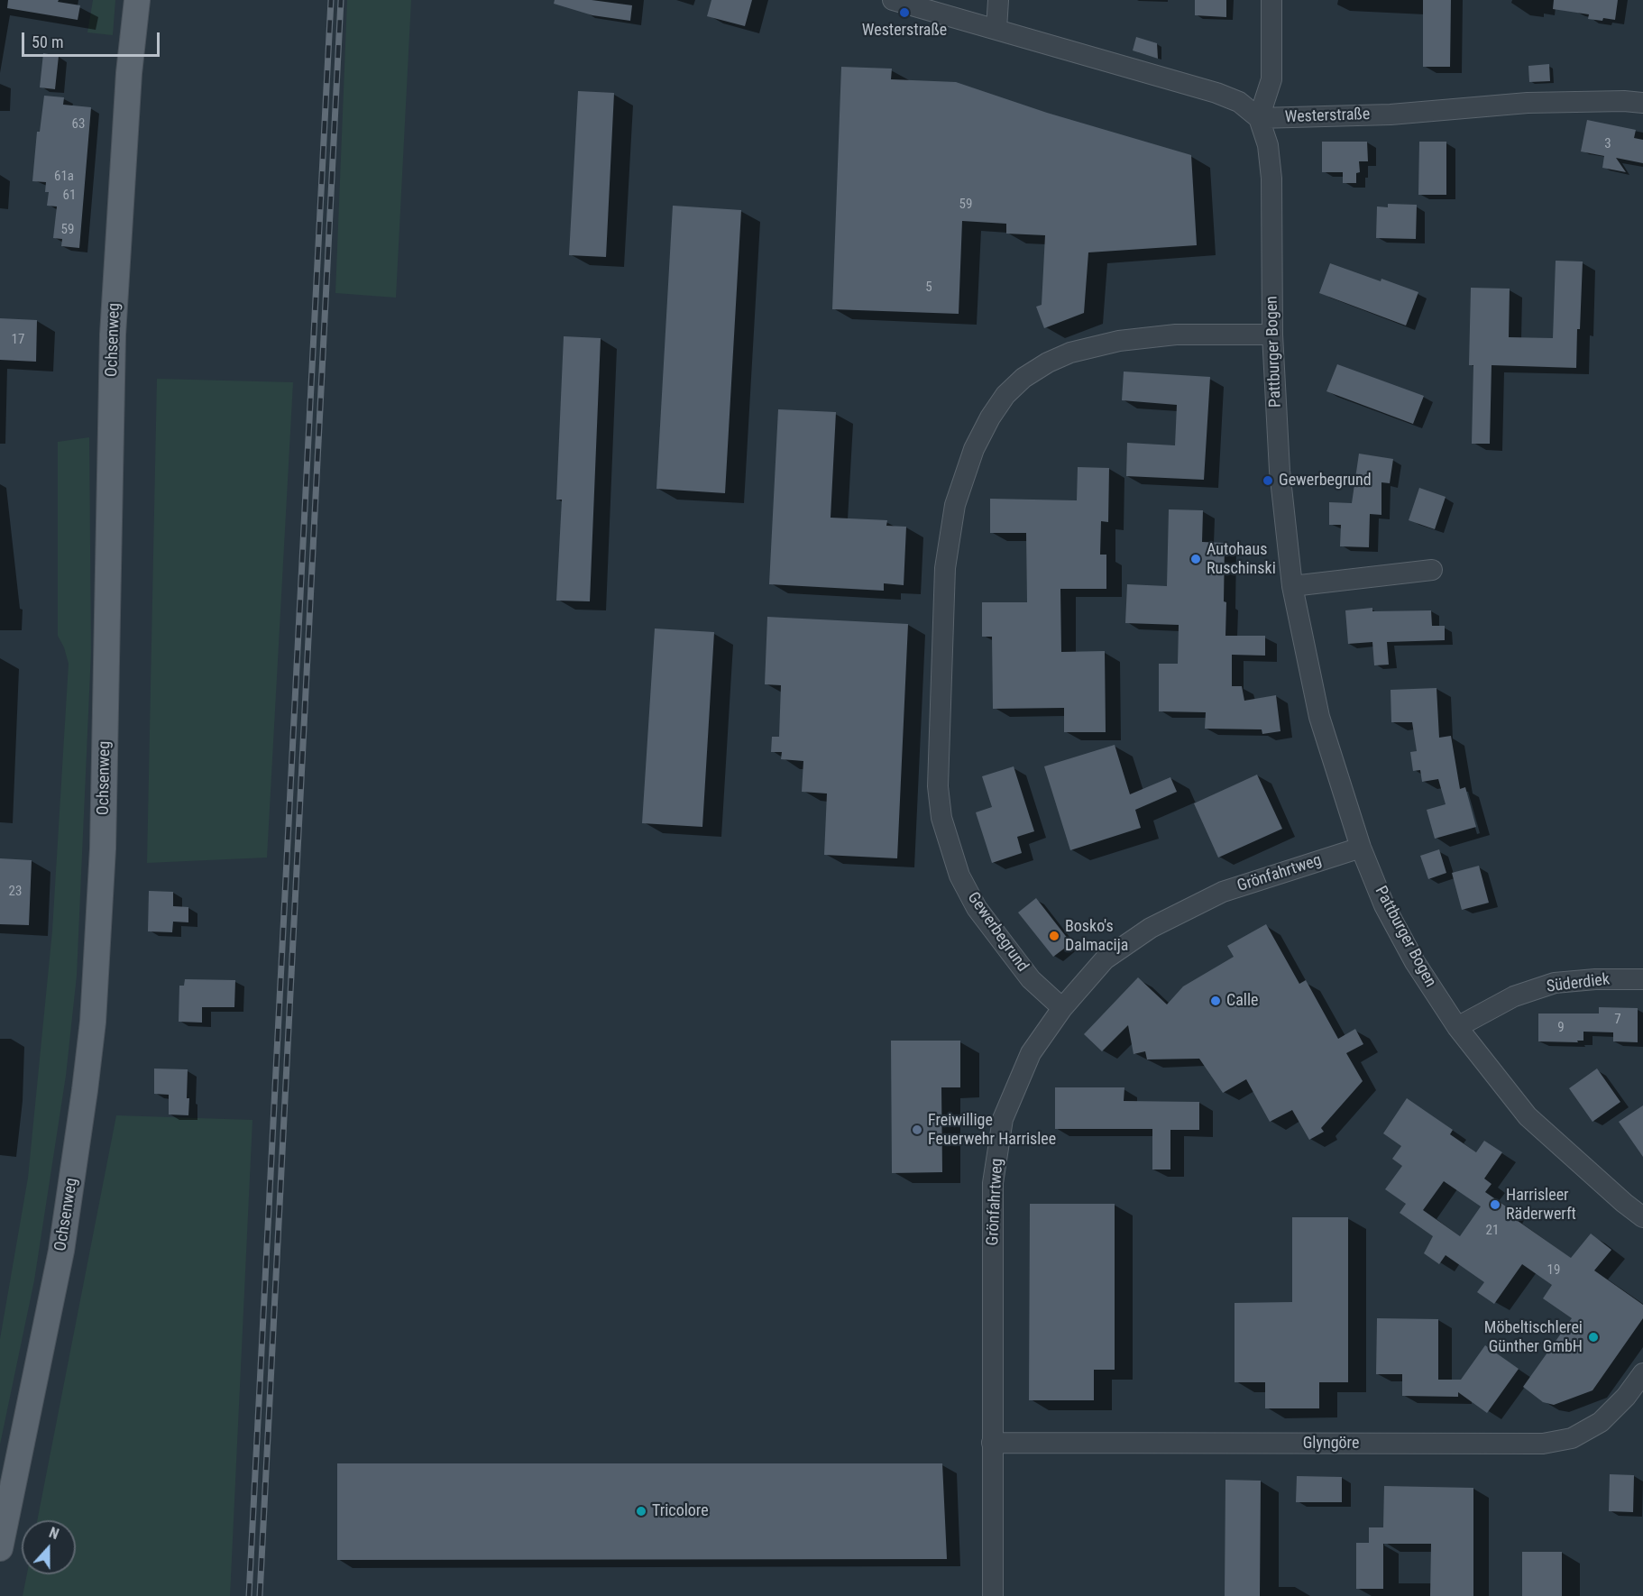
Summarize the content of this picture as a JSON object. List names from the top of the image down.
{
  "streets": {
    "main road": ["Ochsenweg"],
    "street": [
      "Westerstraße",
      "Pattburger Bogen",
      "Grönfahrtweg",
      "Gewerbegrund",
      "Süderdiek",
      "Glyngöre"
    ]
  },
  "crossings": [
    ["Westerstraße", "Pattburger Bogen"],
    ["Pattburger Bogen", "Grönfahrtweg"],
    ["Pattburger Bogen", "Gewerbegrund"],
    ["Pattburger Bogen", "Süderdiek"],
    ["Grönfahrtweg", "Gewerbegrund"],
    ["Grönfahrtweg", "Glyngöre"]
  ],
  "places": [
    "Westerstraße",
    "Gewerbegrund",
    "Autohaus Ruschinski",
    "Bosko's Dalmacija",
    "Calle",
    "Freiwillige Feuerwehr Harrislee",
    "Harrisleer Räderwerft",
    "Möbeltischlerei Günther GmbH",
    "Tricolore"
  ],
  "house_numbers": [
    "63",
    "3",
    "61a",
    "61",
    "59",
    "59",
    "5",
    "17",
    "23",
    "7",
    "9",
    "21",
    "19"
  ],
  "scale_bar": "50 m",
  "north": "top"
}
